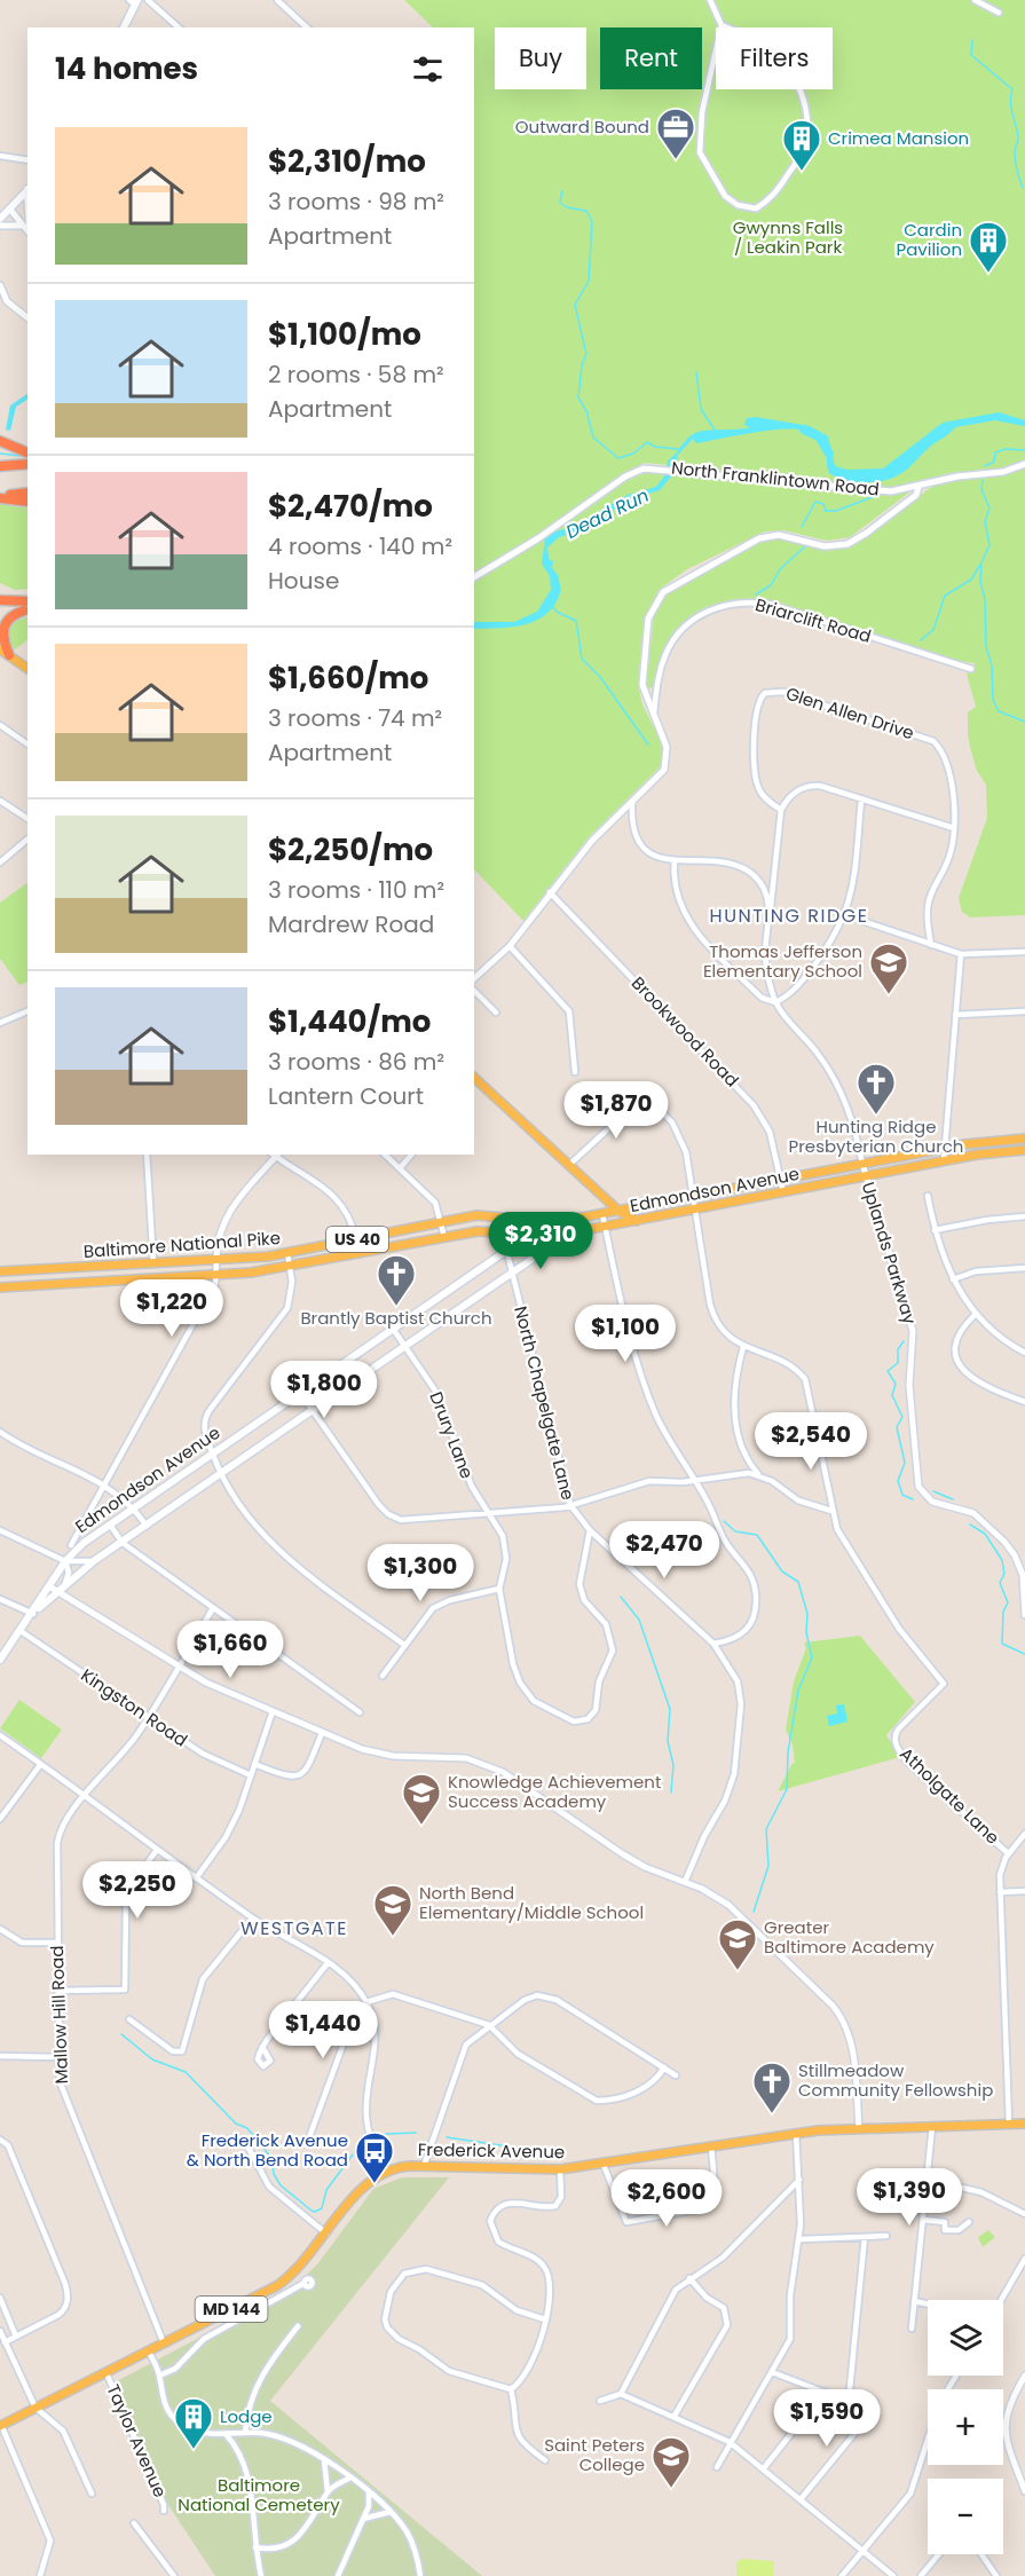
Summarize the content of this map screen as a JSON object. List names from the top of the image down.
{
  "streets": {
    "main road": [
      "Edmondson Avenue",
      "US 40",
      "Baltimore National Pike",
      "Frederick Avenue",
      "MD 144"
    ],
    "street": [
      "North Franklintown Road",
      "Briarclift Road",
      "Glen Allen Drive",
      "Brookwood Road",
      "Uplands Parkway",
      "North Chapelgate Lane",
      "Drury Lane",
      "Kingston Road",
      "Atholgate Lane",
      "Mallow Hill Road",
      "Taylor Avenue"
    ]
  },
  "crossings": [
    ["Brookwood Road", "Edmondson Avenue"],
    ["Edmondson Avenue", "Baltimore National Pike"],
    ["Edmondson Avenue", "Uplands Parkway"],
    ["Edmondson Avenue", "North Chapelgate Lane"],
    ["Edmondson Avenue", "Drury Lane"],
    ["Edmondson Avenue", "Kingston Road"],
    ["Baltimore National Pike", "North Chapelgate Lane"],
    ["North Chapelgate Lane", "Drury Lane"],
    ["Kingston Road", "Mallow Hill Road"],
    ["Mallow Hill Road", "MD 144"],
    ["Frederick Avenue", "MD 144"],
    ["MD 144", "Taylor Avenue"]
  ],
  "districts": ["HUNTING RIDGE", "WESTGATE"],
  "water": ["Dead Run"],
  "parks": ["Gwynns Falls / Leakin Park", "Baltimore National Cemetery"],
  "places": {
    "office": ["Outward Bound"],
    "building": ["Crimea Mansion", "Cardin Pavilion", "Lodge"],
    "school or university": [
      "Thomas Jefferson Elementary School",
      "Knowledge Achievement Success Academy",
      "North Bend Elementary/Middle School",
      "Greater Baltimore Academy",
      "Saint Peters College"
    ],
    "church": ["Hunting Ridge Presbyterian Church", "Brantly Baptist Church", "Stillmeadow Community Fellowship"],
    "bus stop": ["Frederick Avenue & North Bend Road"]
  },
  "page": {
    "chip": ["Buy", "Rent", "Filters"],
    "heading": "14 homes",
    "list": [
      {
        "name": "$2,310/mo",
        "note": "3 rooms · 98 m² · Apartment"
      },
      {
        "name": "$1,100/mo",
        "note": "2 rooms · 58 m² · Apartment"
      },
      {
        "name": "$2,470/mo",
        "note": "4 rooms · 140 m² · House"
      },
      {
        "name": "$1,660/mo",
        "note": "3 rooms · 74 m² · Apartment"
      },
      {
        "name": "$2,250/mo",
        "note": "3 rooms · 110 m² · Mardrew Road"
      },
      {
        "name": "$1,440/mo",
        "note": "3 rooms · 86 m² · Lantern Court"
      }
    ],
    "price": [
      "$1,870",
      "$2,310",
      "$1,220",
      "$1,100",
      "$1,800",
      "$2,540",
      "$2,470",
      "$1,300",
      "$1,660",
      "$2,250",
      "$1,440",
      "$1,390",
      "$2,600",
      "$1,590"
    ],
    "map_buttons": ["+", "−"]
  }
}
